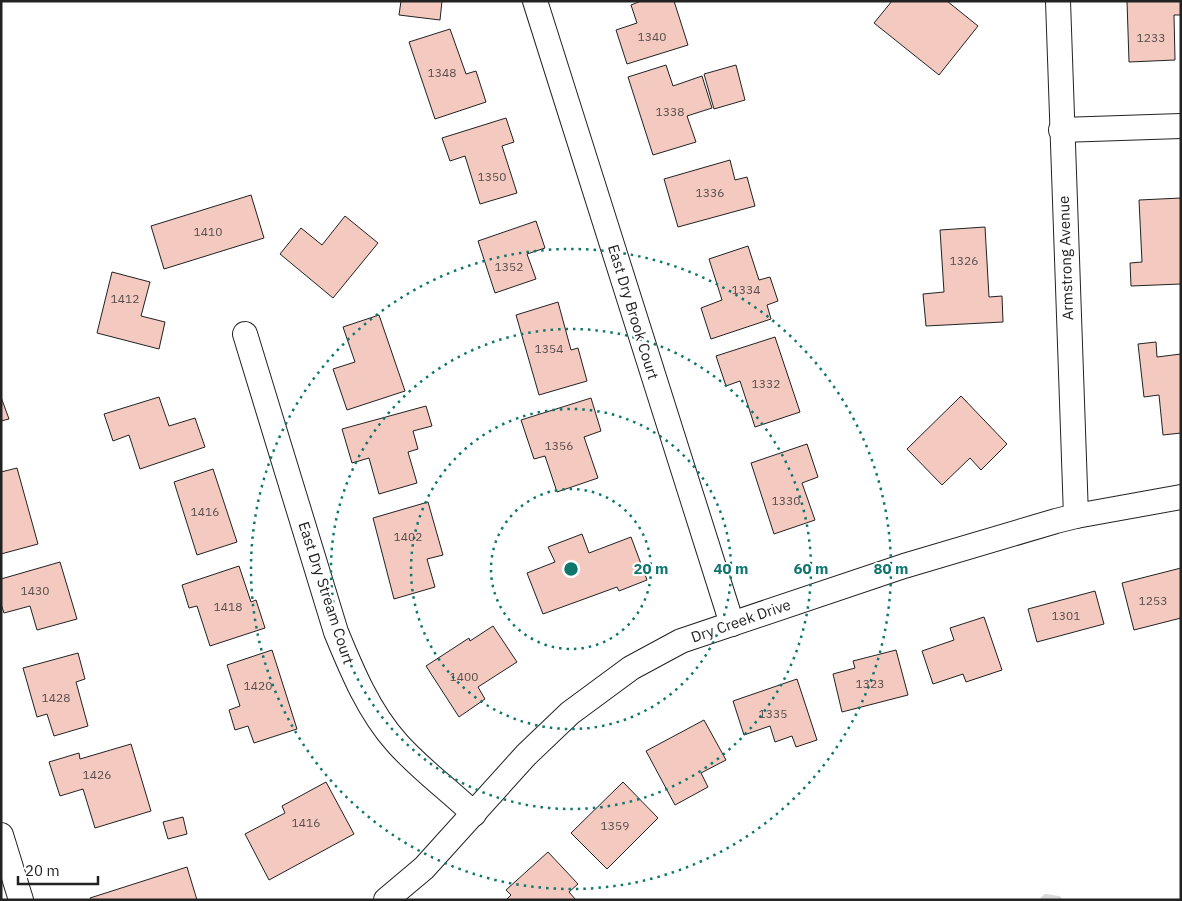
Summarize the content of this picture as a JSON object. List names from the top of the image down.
{
  "streets": {
    "street": [
      "Armstrong Avenue",
      "East Dry Brook Court",
      "East Dry Stream Court",
      "Dry Creek Drive"
    ]
  },
  "crossings": [
    ["Armstrong Avenue", "Dry Creek Drive"],
    ["East Dry Brook Court", "Dry Creek Drive"],
    ["East Dry Stream Court", "Dry Creek Drive"]
  ],
  "house_numbers": [
    "1340",
    "1233",
    "1348",
    "1338",
    "1350",
    "1336",
    "1410",
    "1326",
    "1352",
    "1334",
    "1412",
    "1354",
    "1332",
    "1356",
    "1330",
    "1416",
    "1402",
    "1430",
    "1253",
    "1418",
    "1301",
    "1400",
    "1323",
    "1420",
    "1428",
    "1335",
    "1426",
    "1416",
    "1359"
  ],
  "scale_bar": "20 m",
  "rings": [
    "20 m",
    "40 m",
    "60 m",
    "80 m"
  ]
}
